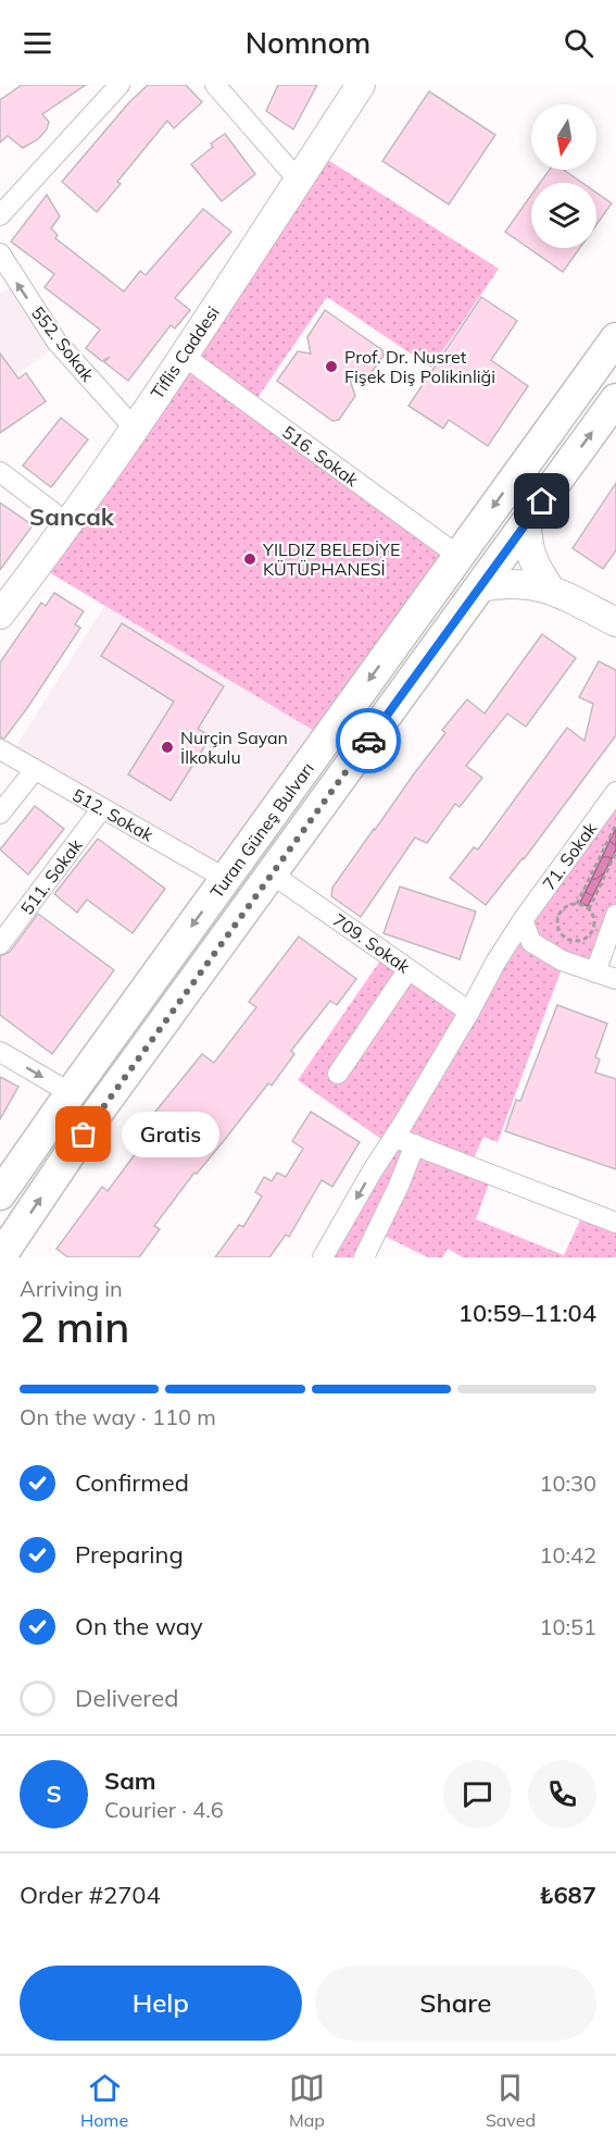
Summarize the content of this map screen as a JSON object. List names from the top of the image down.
{
  "streets": {
    "main road": ["Turan Güneş Bulvarı"],
    "street": [
      "552. Sokak",
      "Tiflis Caddesi",
      "516. Sokak",
      "512. Sokak",
      "71. Sokak",
      "511. Sokak",
      "709. Sokak"
    ]
  },
  "crossings": [
    ["552. Sokak", "Tiflis Caddesi"],
    ["Tiflis Caddesi", "516. Sokak"],
    ["516. Sokak", "Turan Güneş Bulvarı"],
    ["512. Sokak", "Turan Güneş Bulvarı"],
    ["512. Sokak", "511. Sokak"],
    ["Turan Güneş Bulvarı", "709. Sokak"],
    ["71. Sokak", "709. Sokak"]
  ],
  "one_way": ["552. Sokak"],
  "districts": ["Sancak"],
  "places": [
    "Prof. Dr. Nusret Fişek Diş Polikinliği",
    "YILDIZ BELEDİYE KÜTÜPHANESİ",
    "Nurçin Sayan İlkokulu",
    "Gratis"
  ],
  "north": "bottom",
  "page": {
    "header": "Nomnom",
    "bubble": "Gratis",
    "heading": ["2 min", "Arriving in", "10:59–11:04"],
    "panel": [
      "Sam",
      "Courier · 4.6",
      "Order #2704",
      "₺687"
    ],
    "bar": "On the way · 110 m",
    "list": [
      ["Confirmed", "10:30"],
      ["Preparing", "10:42"],
      ["On the way", "10:51"],
      "Delivered"
    ],
    "round": "S",
    "buttons": ["Help", "Share"],
    "tabs": ["Home", "Map", "Saved"]
  }
}
